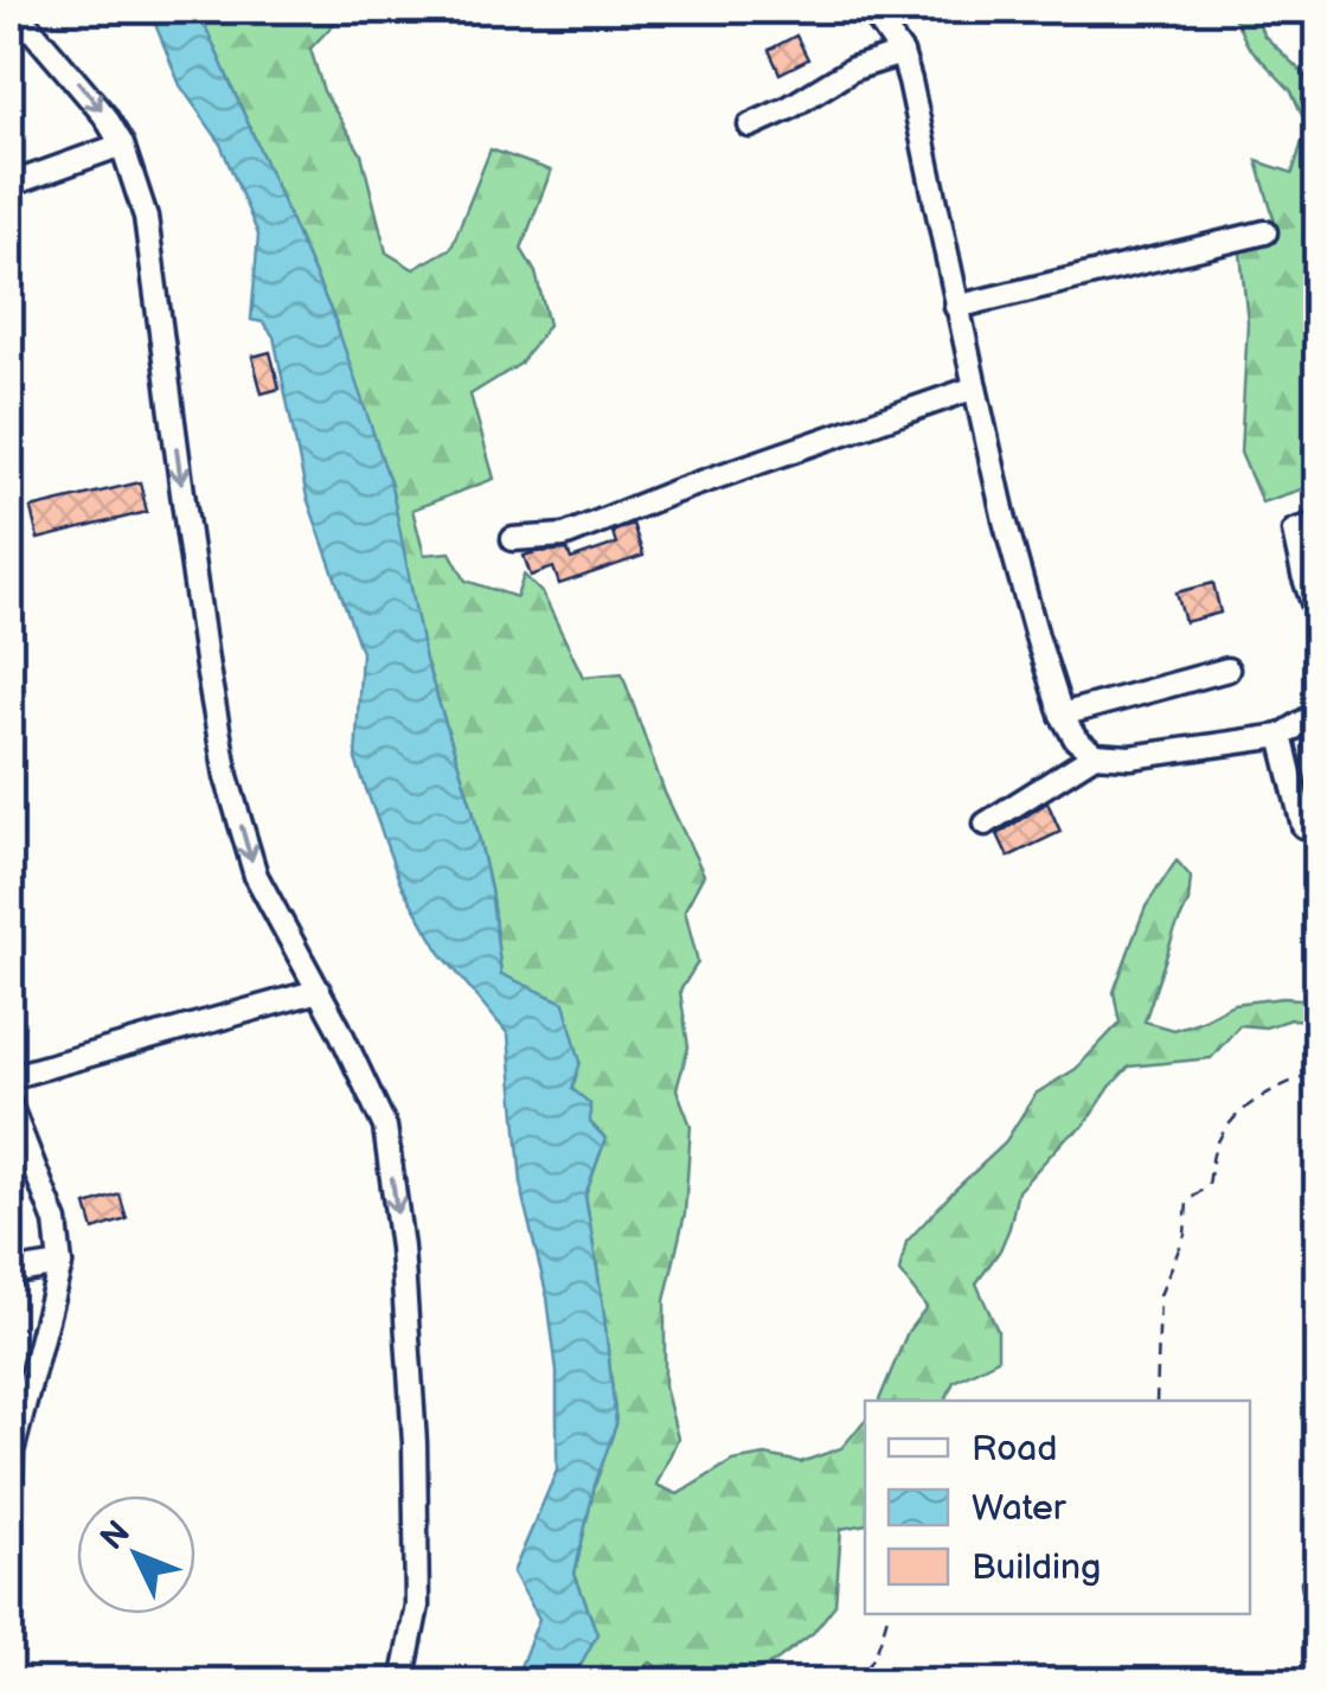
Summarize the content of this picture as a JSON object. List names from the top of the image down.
{
  "legend": ["Road", "Water", "Building"],
  "north": "top left"
}
